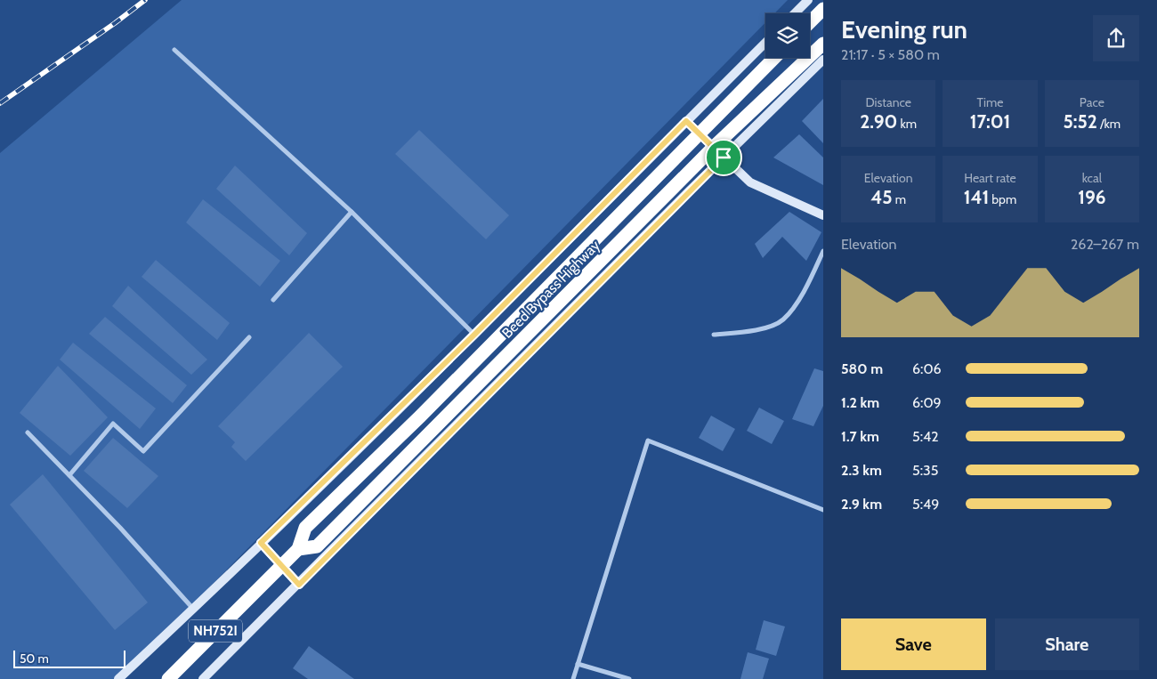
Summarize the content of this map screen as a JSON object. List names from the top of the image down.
{
  "streets": {
    "highway": ["Beed Bypass Highway", "NH752I"]
  },
  "scale_bar": "50 m",
  "page": {
    "heading": ["Evening run", "21:17 · 5 × 580 m"],
    "stats": [
      ["Distance", "2.90 km"],
      ["Time", "17:01"],
      ["Pace", "5:52 /km"],
      ["Elevation", "45 m"],
      ["Heart rate", "141 bpm"],
      ["kcal", "196"]
    ],
    "chart": ["Elevation", "262–267 m"],
    "list": [
      {
        "name": "580 m",
        "note": "6:06"
      },
      {
        "name": "1.2 km",
        "note": "6:09"
      },
      {
        "name": "1.7 km",
        "note": "5:42"
      },
      {
        "name": "2.3 km",
        "note": "5:35"
      },
      {
        "name": "2.9 km",
        "note": "5:49"
      }
    ],
    "buttons": ["Save", "Share"],
    "scale": "50 m"
  }
}
